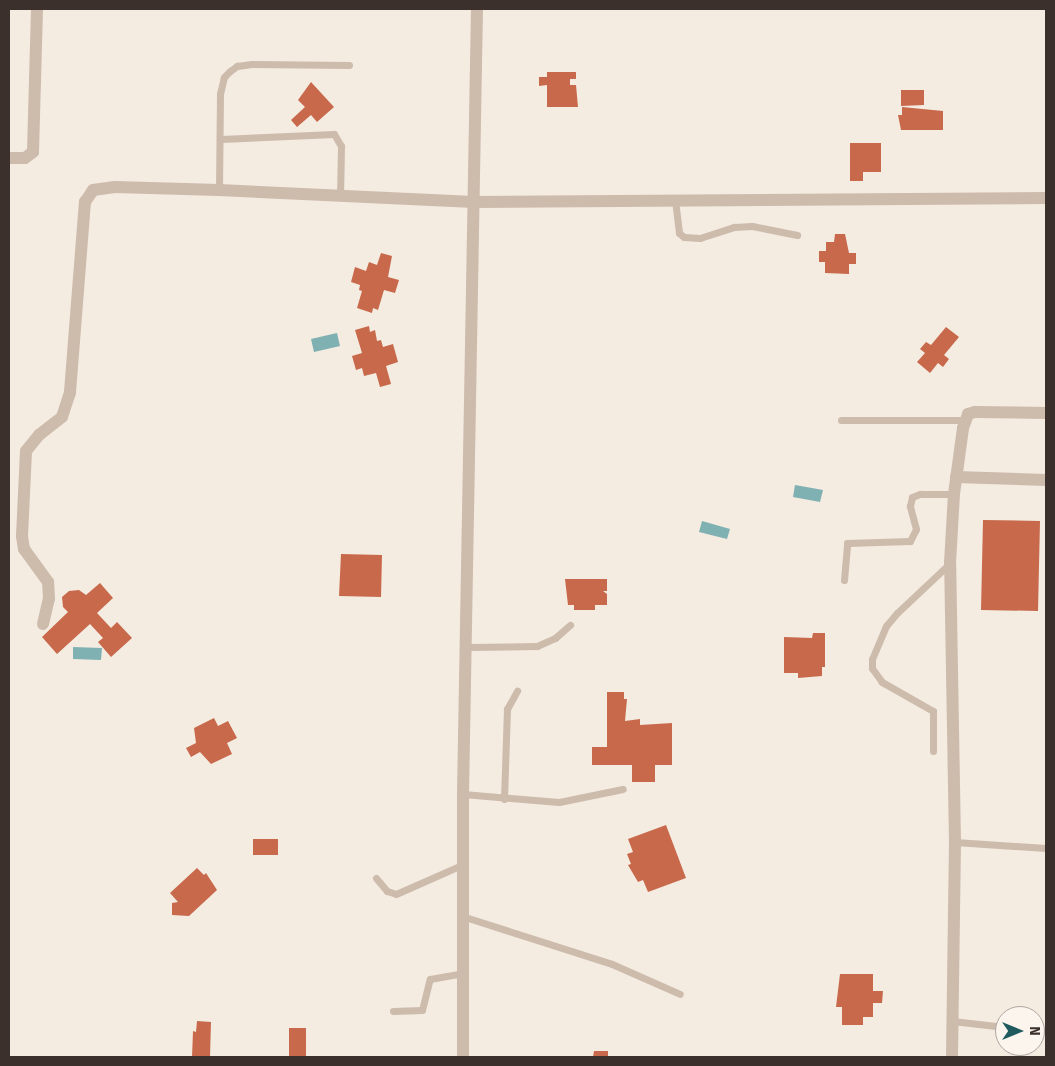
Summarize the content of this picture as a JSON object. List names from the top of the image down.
{
  "north": "right"
}
